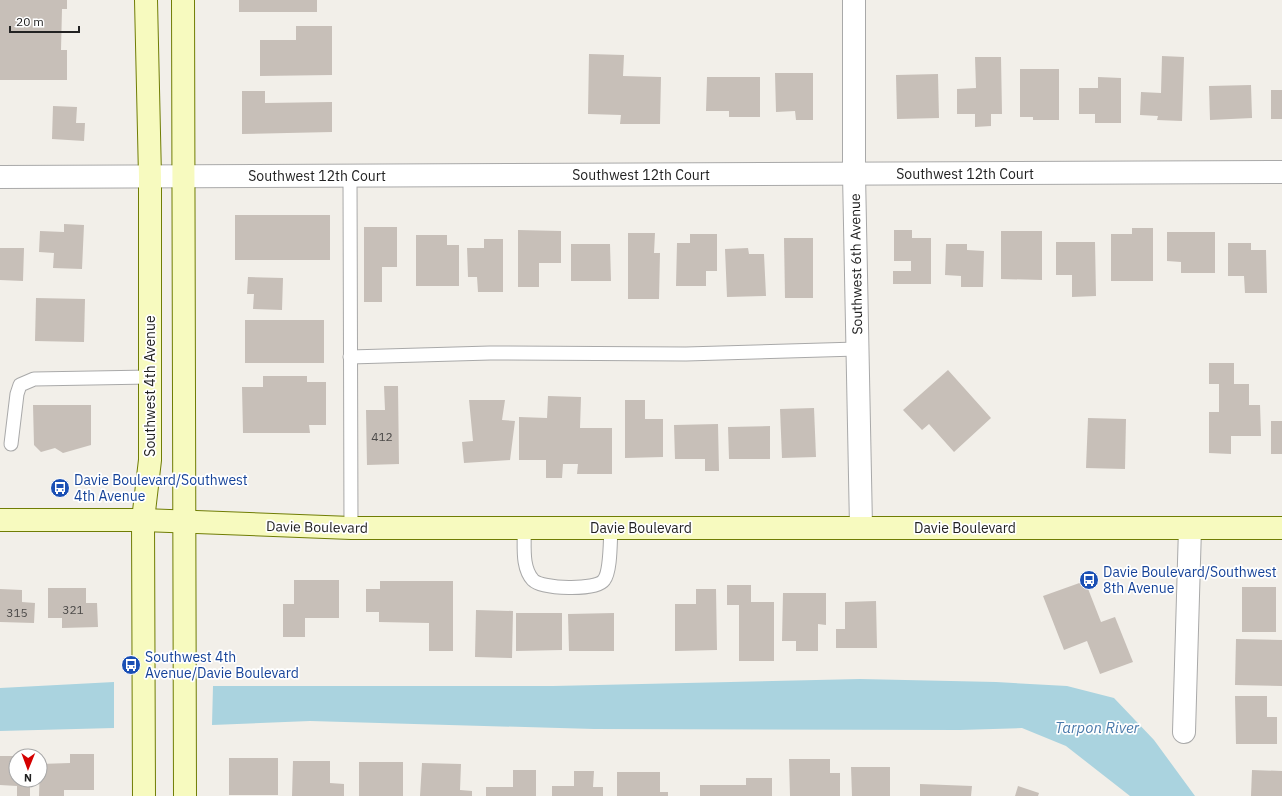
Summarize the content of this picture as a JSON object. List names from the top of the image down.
{
  "streets": {
    "main road": ["Southwest 4th Avenue", "Davie Boulevard"],
    "street": ["Southwest 12th Court", "Southwest 6th Avenue"]
  },
  "crossings": [
    ["Southwest 12th Court", "Southwest 6th Avenue"],
    ["Southwest 12th Court", "Southwest 4th Avenue"],
    ["Southwest 6th Avenue", "Davie Boulevard"],
    ["Southwest 4th Avenue", "Davie Boulevard"]
  ],
  "water": ["Tarpon River"],
  "places": {
    "bus stop": ["Davie Boulevard/Southwest 4th Avenue", "Davie Boulevard/Southwest 8th Avenue", "Southwest 4th Avenue/Davie Boulevard"]
  },
  "house_numbers": ["412", "321", "315"],
  "scale_bar": "20 m",
  "north": "bottom"
}
